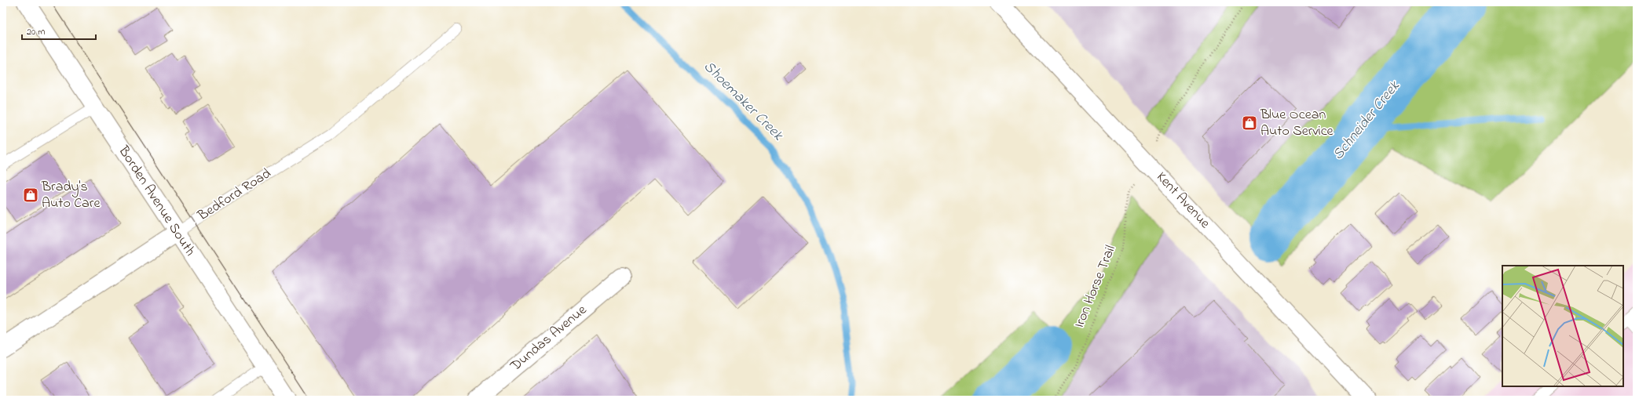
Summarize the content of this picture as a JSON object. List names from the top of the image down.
{
  "streets": {
    "street": [
      "Bedford Road",
      "Kent Avenue",
      "Borden Avenue South",
      "Dundas Avenue"
    ],
    "path": ["Iron Horse Trail"]
  },
  "crossings": [
    ["Bedford Road", "Borden Avenue South"]
  ],
  "water": ["Shoemaker Creek", "Schneider Creek"],
  "places": {
    "shop": ["Blue Ocean Auto Service", "Brady's Auto Care"]
  },
  "scale_bar": "20 m"
}
